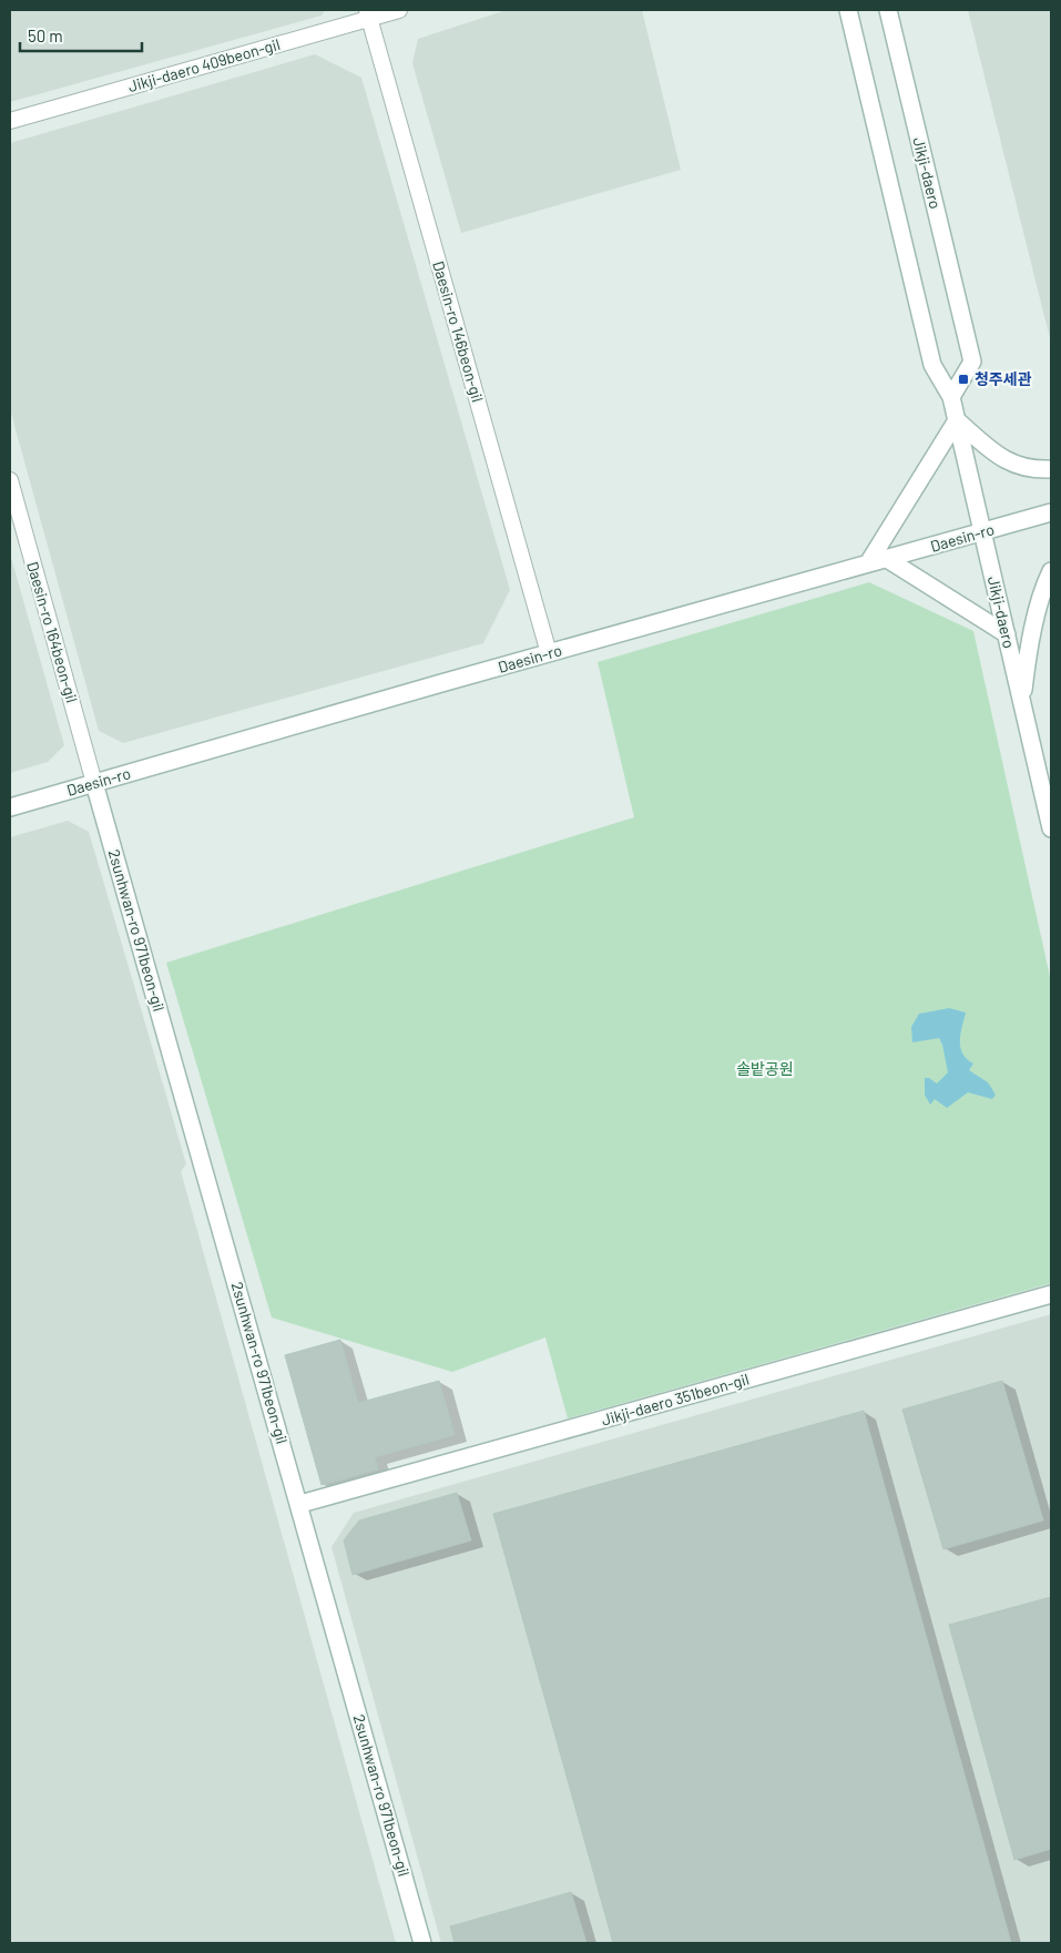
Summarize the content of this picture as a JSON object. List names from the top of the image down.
{
  "streets": {
    "street": [
      "Jikji-daero 409beon-gil",
      "Jikji-daero",
      "Daesin-ro 146beon-gil",
      "Daesin-ro",
      "Daesin-ro 164beon-gil",
      "2sunhwan-ro 971beon-gil",
      "Jikji-daero 351beon-gil"
    ]
  },
  "crossings": [
    ["Jikji-daero 409beon-gil", "Daesin-ro 146beon-gil"],
    ["Jikji-daero", "Daesin-ro"],
    ["Daesin-ro 146beon-gil", "Daesin-ro"],
    ["Daesin-ro", "Daesin-ro 164beon-gil"],
    ["Daesin-ro", "2sunhwan-ro 971beon-gil"],
    ["Daesin-ro 164beon-gil", "2sunhwan-ro 971beon-gil"],
    ["2sunhwan-ro 971beon-gil", "Jikji-daero 351beon-gil"]
  ],
  "parks": ["솔밭공원"],
  "places": {
    "transit": ["청주세관"]
  },
  "scale_bar": "50 m"
}
